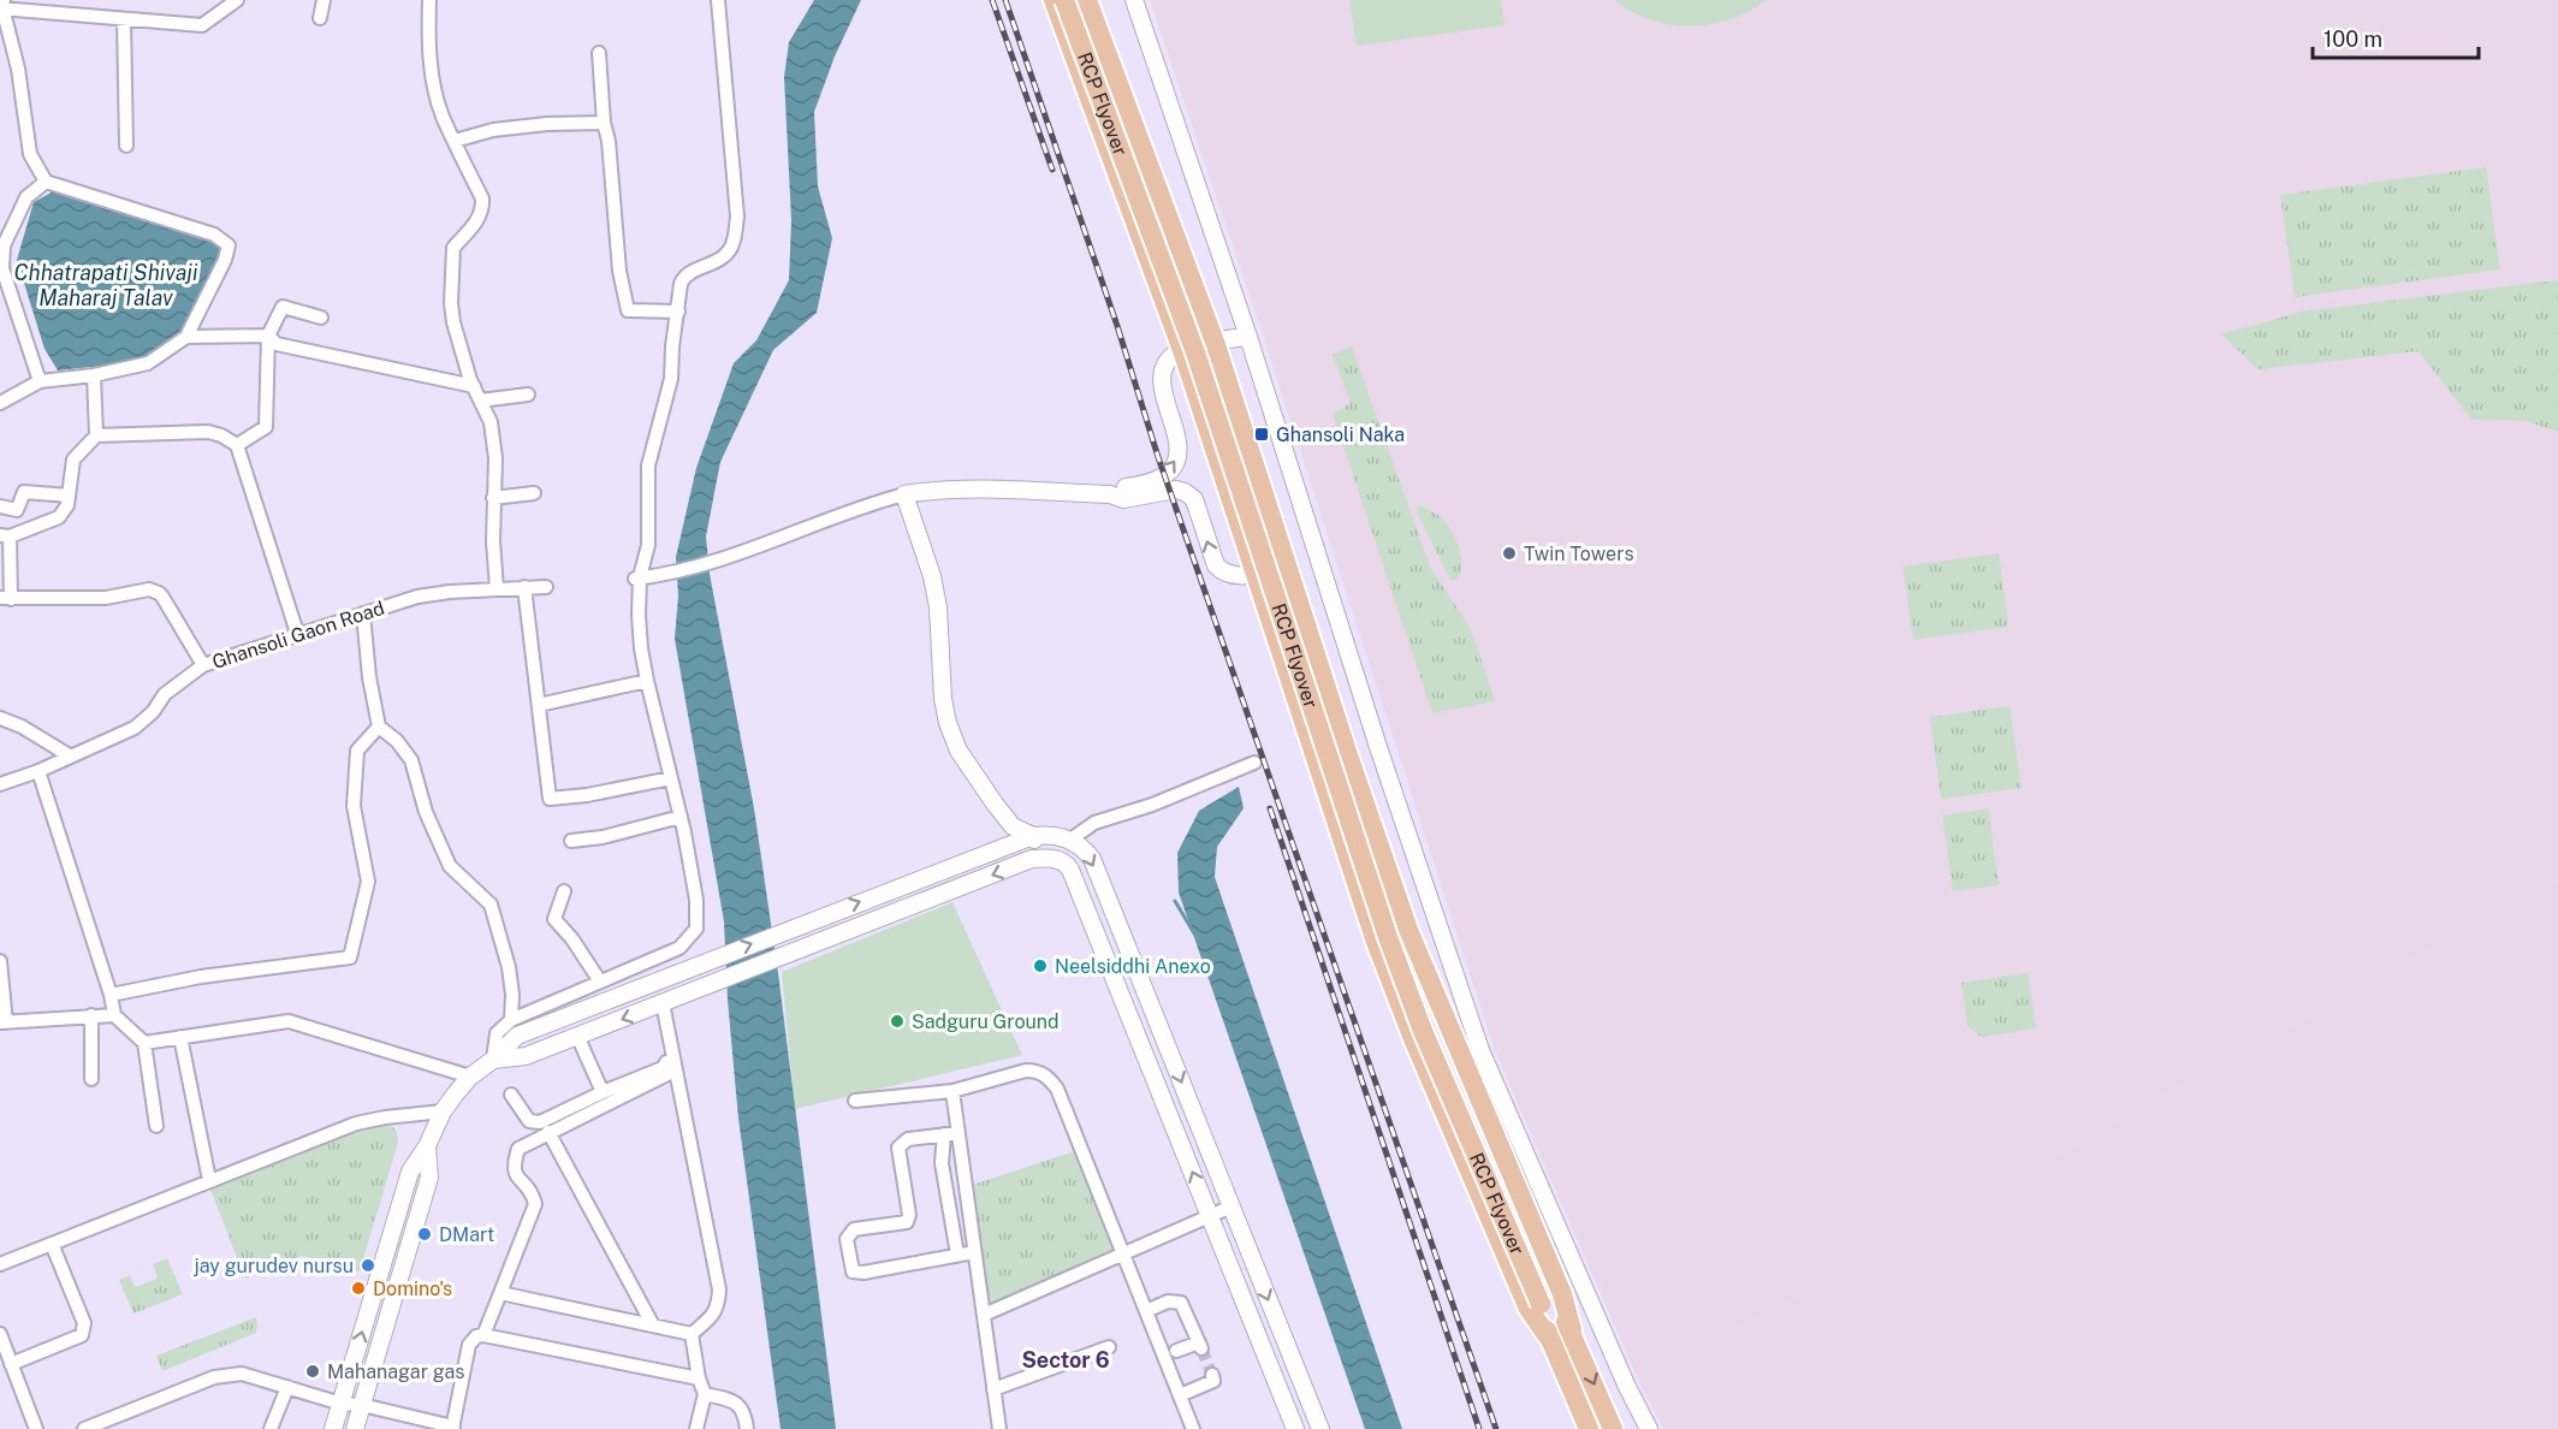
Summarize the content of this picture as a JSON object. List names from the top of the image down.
{
  "streets": {
    "main road": ["RCP Flyover"],
    "street": ["Ghansoli Gaon Road"]
  },
  "districts": ["Sector 6"],
  "water": ["Chhatrapati Shivaji Maharaj Talav"],
  "places": {
    "transit": ["Ghansoli Naka"],
    "other": [
      "Twin Towers",
      "Neelsiddhi Anexo",
      "Sadguru Ground",
      "DMart",
      "jay gurudev nursu",
      "Domino's",
      "Mahanagar gas"
    ]
  },
  "scale_bar": "100 m"
}
